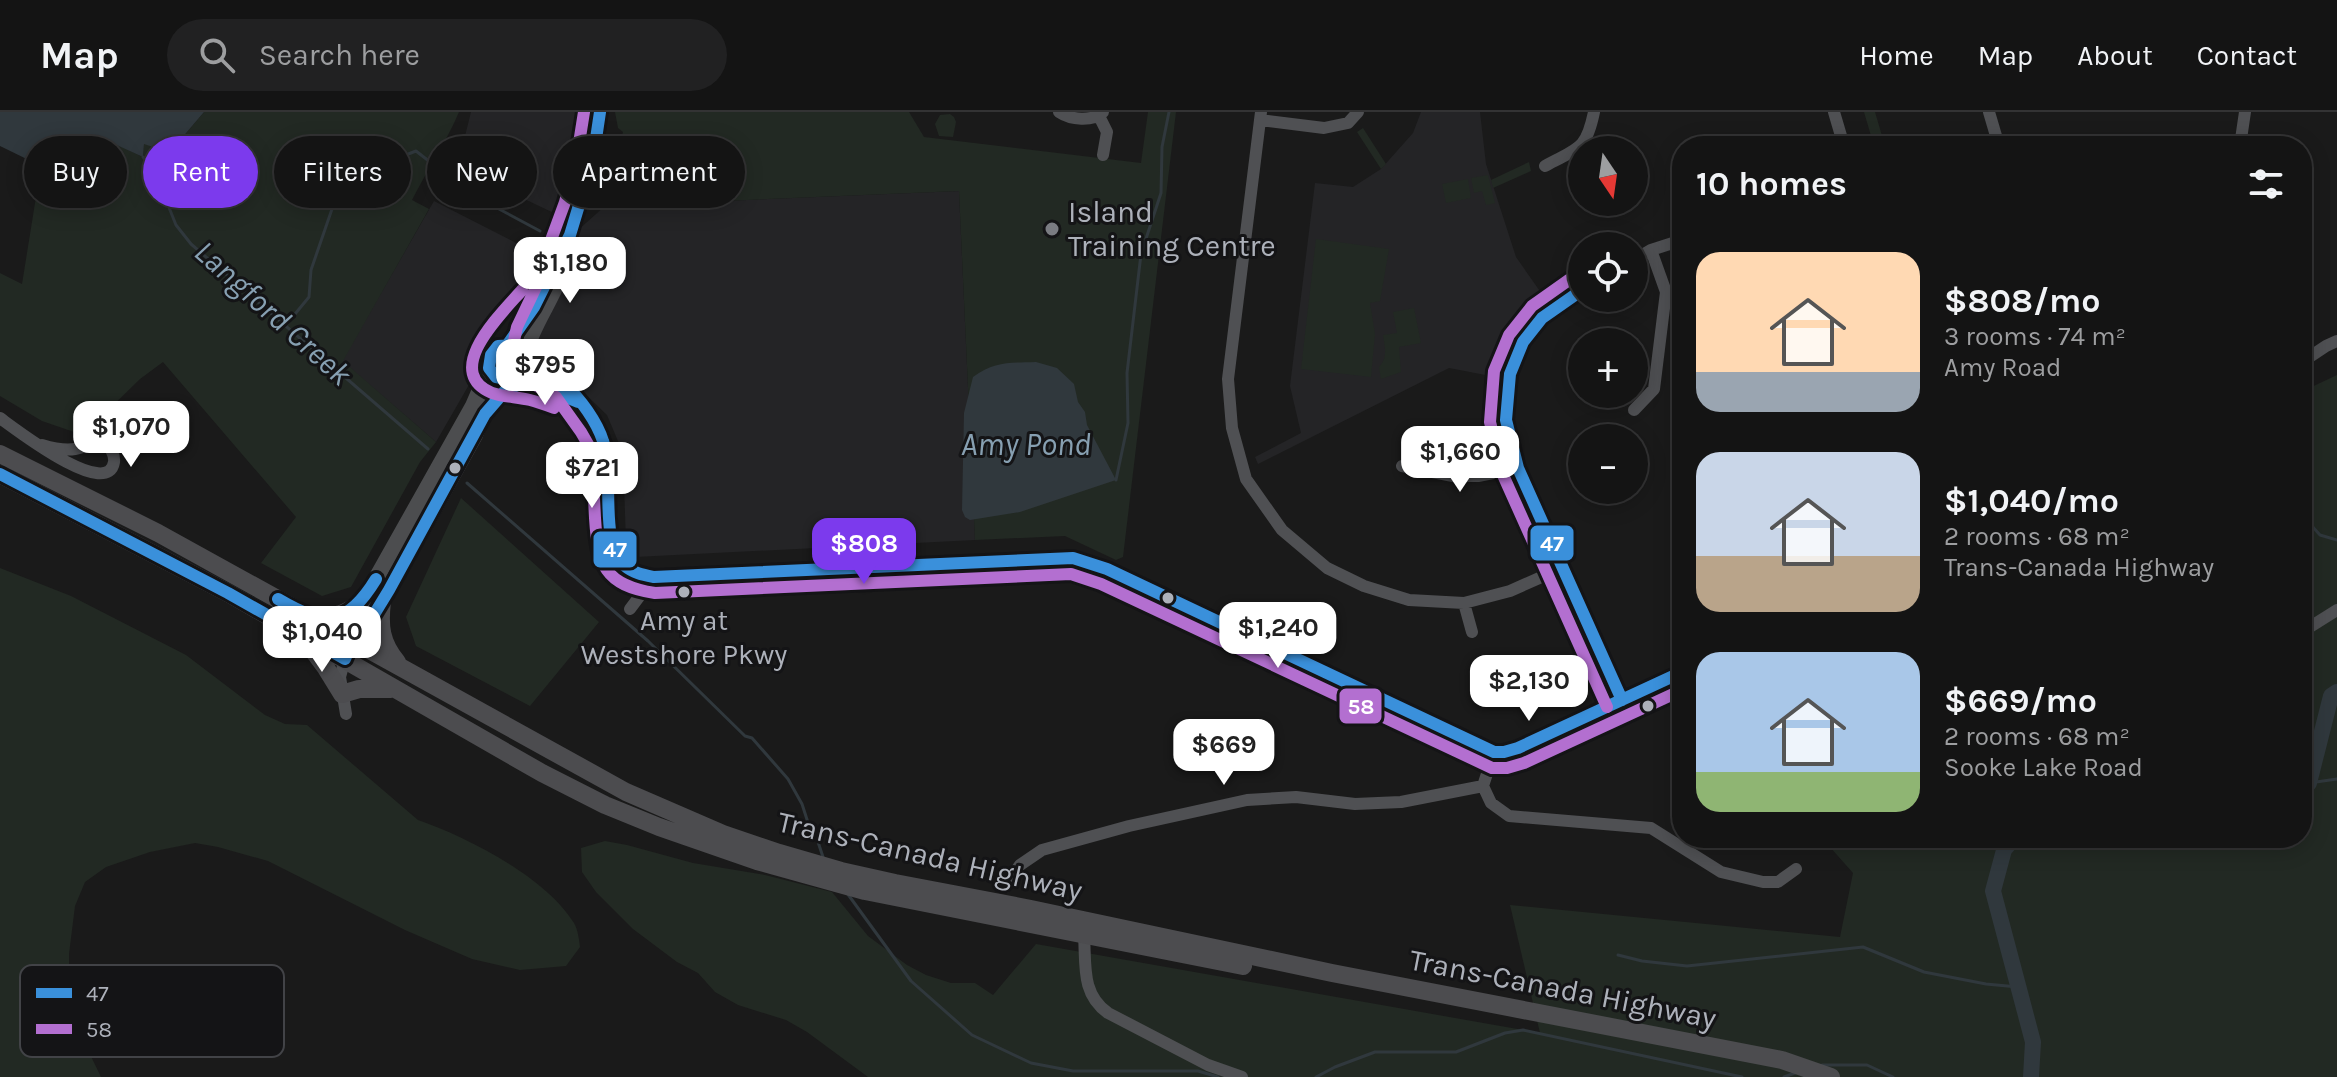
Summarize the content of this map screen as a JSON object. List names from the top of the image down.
{
  "streets": {
    "highway": ["Trans-Canada Highway"]
  },
  "water": ["Langford Creek", "Amy Pond"],
  "places": ["Island Training Centre", "Amy at Westshore Pkwy"],
  "lines": ["transit line 47", "transit line 58"],
  "legend": ["47", "58"],
  "north": "bottom",
  "page": {
    "header": "Map",
    "search": "Search here",
    "nav": [
      "Home",
      "Map",
      "About",
      "Contact"
    ],
    "map_buttons": ["+", "−"],
    "chip": [
      "Buy",
      "Rent",
      "Filters",
      "New",
      "Apartment"
    ],
    "heading": "10 homes",
    "list": [
      {
        "name": "$808/mo",
        "note": "3 rooms · 74 m² · Amy Road"
      },
      {
        "name": "$1,040/mo",
        "note": "2 rooms · 68 m² · Trans-Canada Highway"
      },
      {
        "name": "$669/mo",
        "note": "2 rooms · 68 m² · Sooke Lake Road"
      }
    ],
    "price": [
      "$1,180",
      "$795",
      "$1,070",
      "$1,660",
      "$721",
      "$808",
      "$1,240",
      "$1,040",
      "$2,130",
      "$669"
    ]
  }
}
